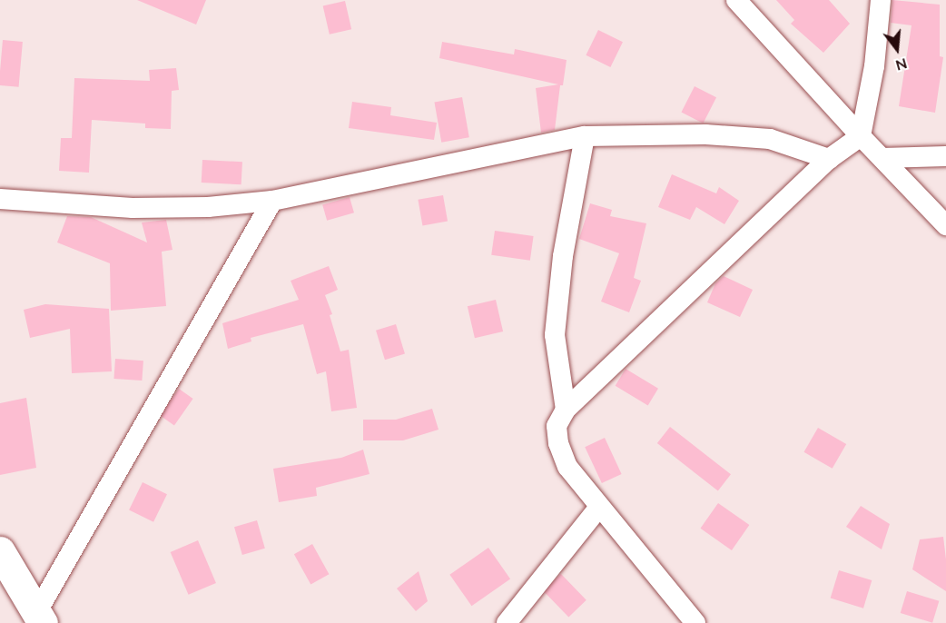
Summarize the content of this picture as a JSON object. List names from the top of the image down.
{
  "north": "bottom"
}
